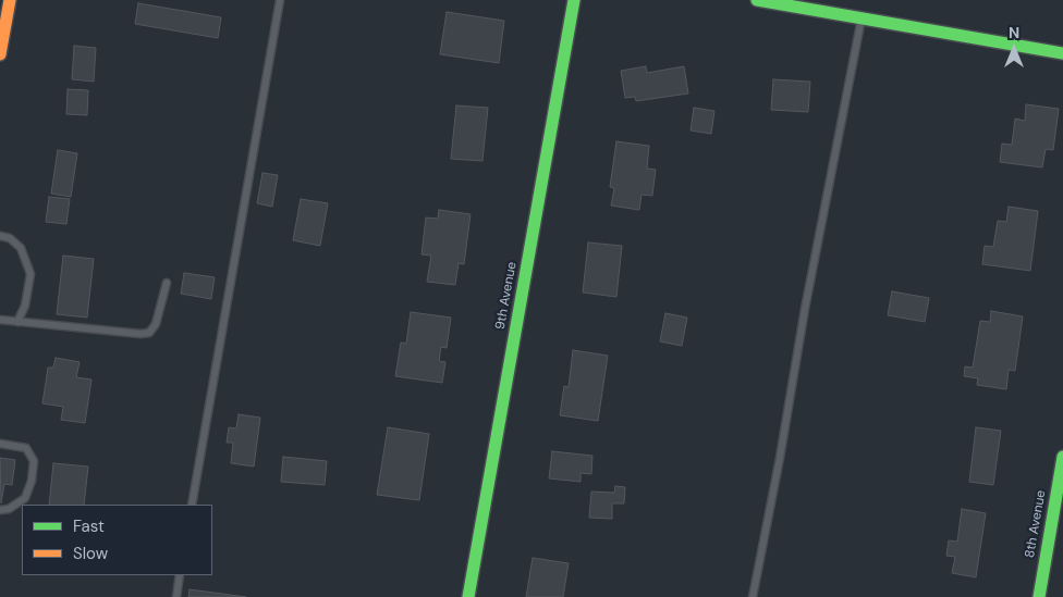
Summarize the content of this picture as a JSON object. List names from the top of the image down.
{
  "streets": {
    "street": ["9th Avenue", "8th Avenue"]
  },
  "legend": ["Fast", "Slow"],
  "north": "top"
}
